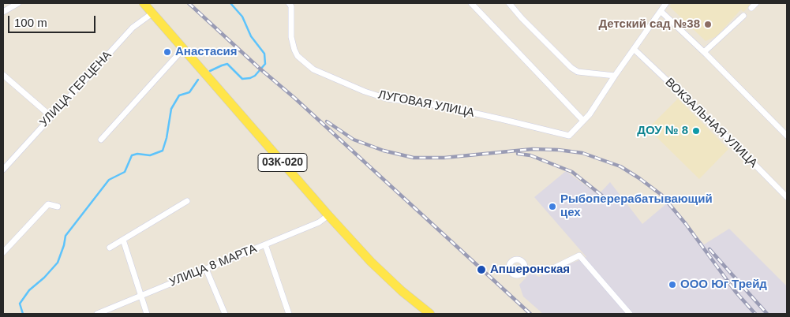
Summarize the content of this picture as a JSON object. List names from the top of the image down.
{
  "streets": {
    "main road": ["03К-020"],
    "street": [
      "УЛИЦА ГЕРЦЕНА",
      "ЛУГОВАЯ УЛИЦА",
      "ВОКЗАЛЬНАЯ УЛИЦА",
      "УЛИЦА 8 МАРТА"
    ]
  },
  "crossings": [
    ["УЛИЦА ГЕРЦЕНА", "03К-020"],
    ["03К-020", "УЛИЦА 8 МАРТА"]
  ],
  "places": [
    "Детский сад №38",
    "Анастасия",
    "ДОУ № 8",
    "Рыбоперерабатывающий цех",
    "Апшеронская",
    "ООО Юг Трейд"
  ],
  "scale_bar": "100 m"
}
